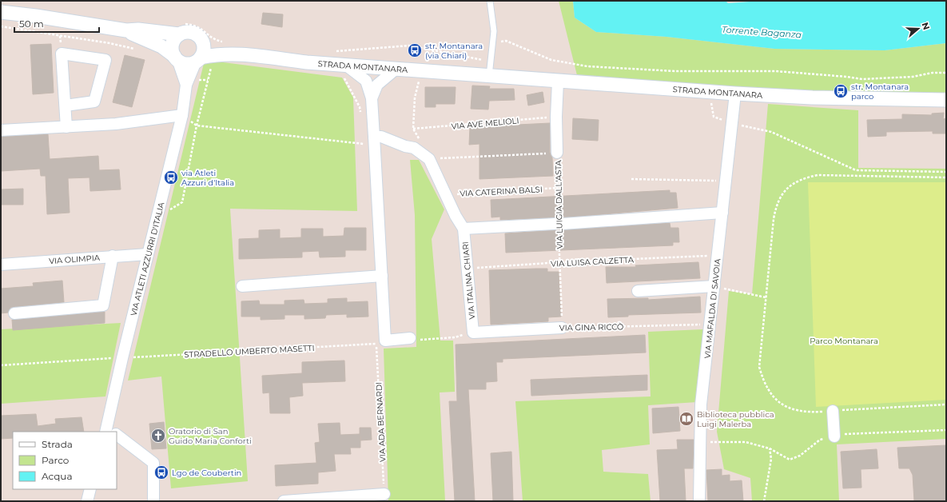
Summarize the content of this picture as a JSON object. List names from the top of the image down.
{
  "streets": {
    "street": [
      "STRADA MONTANARA",
      "VIA LUIGIA DALL'ASTA",
      "VIA OLIMPIA",
      "VIA ATLETI AZZURRI D'ITALIA",
      "VIA ITALINA CHIARI",
      "VIA MAFALDA DI SAVOIA",
      "VIA GINA RICCÒ"
    ],
    "path": [
      "VIA AVE MELIOLI",
      "VIA CATERINA BALSI",
      "VIA LUISA CALZETTA",
      "STRADELLO UMBERTO MASETTI",
      "VIA ADA BERNARDI"
    ]
  },
  "crossings": [
    ["STRADA MONTANARA", "VIA LUIGIA DALL'ASTA"],
    ["STRADA MONTANARA", "VIA ATLETI AZZURRI D'ITALIA"],
    ["STRADA MONTANARA", "VIA MAFALDA DI SAVOIA"],
    ["VIA AVE MELIOLI", "VIA LUIGIA DALL'ASTA"],
    ["VIA CATERINA BALSI", "VIA LUIGIA DALL'ASTA"],
    ["VIA CATERINA BALSI", "VIA ITALINA CHIARI"],
    ["VIA LUIGIA DALL'ASTA", "VIA LUISA CALZETTA"],
    ["VIA LUIGIA DALL'ASTA", "VIA GINA RICCÒ"],
    ["VIA OLIMPIA", "VIA ATLETI AZZURRI D'ITALIA"],
    ["VIA ATLETI AZZURRI D'ITALIA", "STRADELLO UMBERTO MASETTI"],
    ["VIA LUISA CALZETTA", "VIA ITALINA CHIARI"],
    ["VIA LUISA CALZETTA", "VIA MAFALDA DI SAVOIA"],
    ["VIA ITALINA CHIARI", "VIA GINA RICCÒ"],
    ["VIA MAFALDA DI SAVOIA", "VIA GINA RICCÒ"],
    ["STRADELLO UMBERTO MASETTI", "VIA ADA BERNARDI"]
  ],
  "water": ["Torrente Baganza"],
  "parks": ["Parco Montanara"],
  "places": {
    "bus stop": [
      "str. Montanara (via Chiari)",
      "str. Montanara parco",
      "via Atleti Azzuri d'Italia",
      "Lgo de Coubertin"
    ],
    "library": ["Biblioteca pubblica Luigi Malerba"],
    "church": ["Oratorio di San Guido Maria Conforti"]
  },
  "legend": ["Strada", "Parco", "Acqua"],
  "scale_bar": "50 m",
  "north": "right"
}
